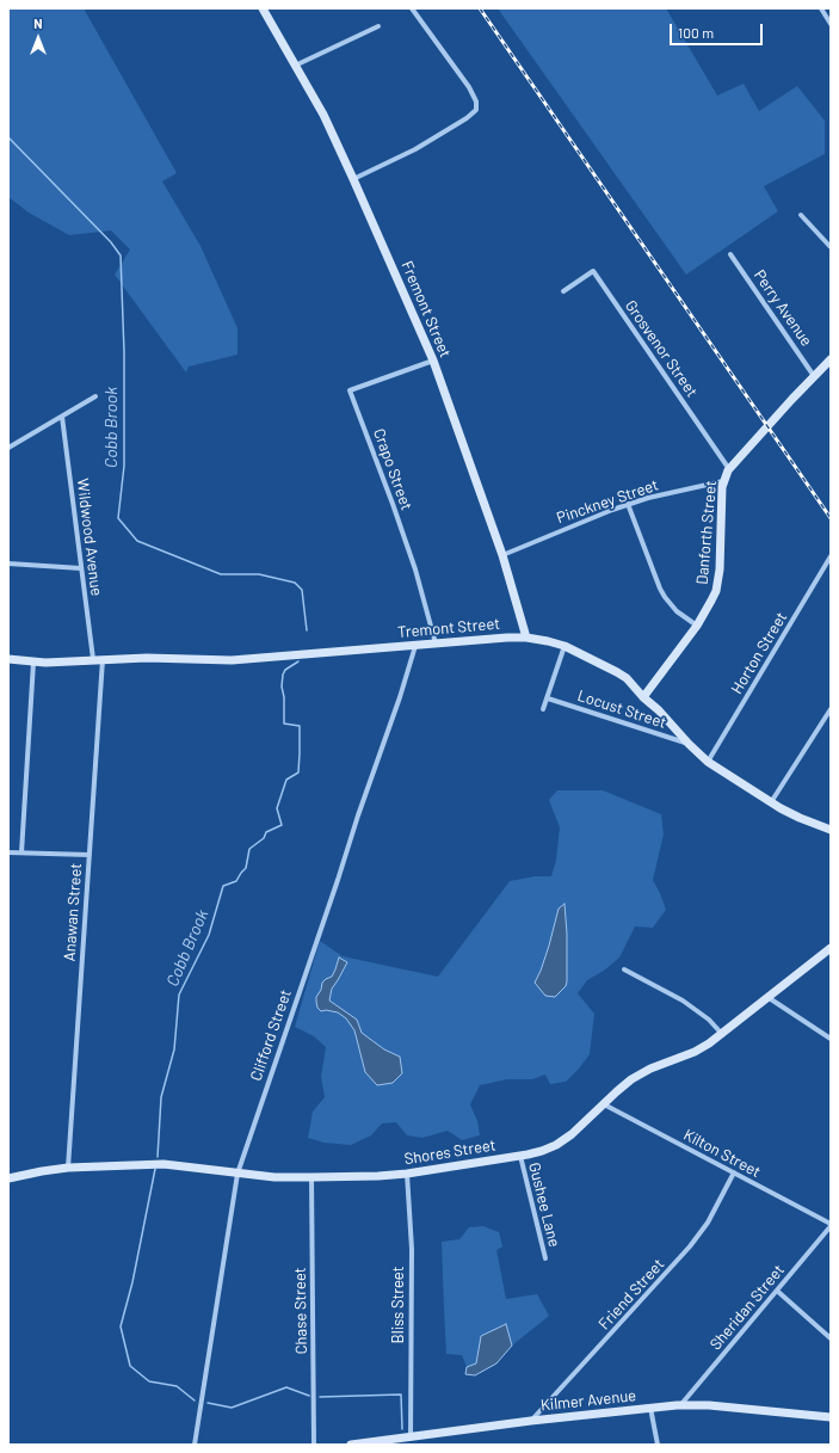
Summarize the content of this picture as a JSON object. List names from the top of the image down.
{
  "streets": {
    "street": [
      "Perry Avenue",
      "Fremont Street",
      "Grosvenor Street",
      "Crapo Street",
      "Pinckney Street",
      "Danforth Street",
      "Wildwood Avenue",
      "Tremont Street",
      "Horton Street",
      "Locust Street",
      "Anawan Street",
      "Clifford Street",
      "Shores Street",
      "Kilton Street",
      "Gushee Lane",
      "Friend Street",
      "Bliss Street",
      "Sheridan Street",
      "Chase Street",
      "Kilmer Avenue"
    ]
  },
  "crossings": [
    ["Perry Avenue", "Danforth Street"],
    ["Fremont Street", "Crapo Street"],
    ["Fremont Street", "Pinckney Street"],
    ["Fremont Street", "Tremont Street"],
    ["Grosvenor Street", "Danforth Street"],
    ["Crapo Street", "Tremont Street"],
    ["Pinckney Street", "Danforth Street"],
    ["Danforth Street", "Tremont Street"],
    ["Wildwood Avenue", "Tremont Street"],
    ["Tremont Street", "Horton Street"],
    ["Tremont Street", "Locust Street"],
    ["Tremont Street", "Anawan Street"],
    ["Tremont Street", "Clifford Street"],
    ["Anawan Street", "Shores Street"],
    ["Clifford Street", "Shores Street"],
    ["Shores Street", "Kilton Street"],
    ["Shores Street", "Gushee Lane"],
    ["Shores Street", "Bliss Street"],
    ["Shores Street", "Chase Street"],
    ["Kilton Street", "Friend Street"],
    ["Kilton Street", "Sheridan Street"],
    ["Friend Street", "Kilmer Avenue"],
    ["Bliss Street", "Kilmer Avenue"],
    ["Sheridan Street", "Kilmer Avenue"]
  ],
  "water": ["Cobb Brook"],
  "scale_bar": "100 m",
  "north": "top"
}
